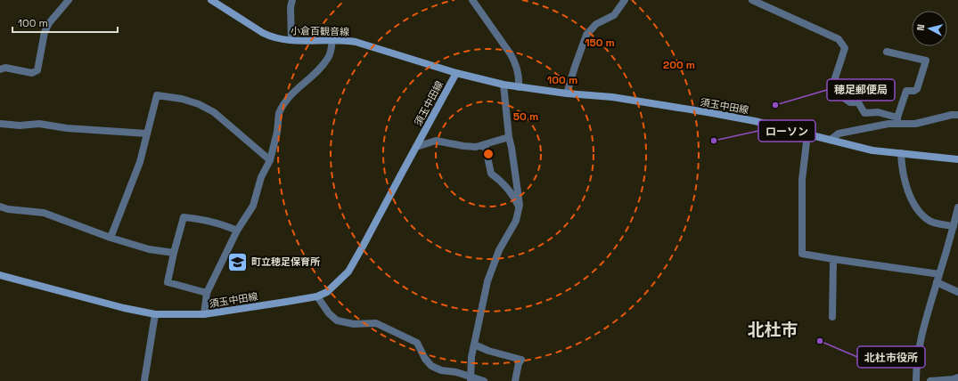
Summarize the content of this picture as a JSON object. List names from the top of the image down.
{
  "streets": {
    "main road": ["小倉百観音線", "須玉中田線"]
  },
  "crossings": [
    ["小倉百観音線", "須玉中田線"]
  ],
  "districts": ["北杜市"],
  "places": {
    "other": ["穂足郵便局", "ローソン", "北杜市役所"],
    "school or university": ["町立穂足保育所"]
  },
  "scale_bar": "100 m",
  "north": "left",
  "rings": [
    "150 m",
    "200 m",
    "100 m",
    "50 m"
  ]
}
